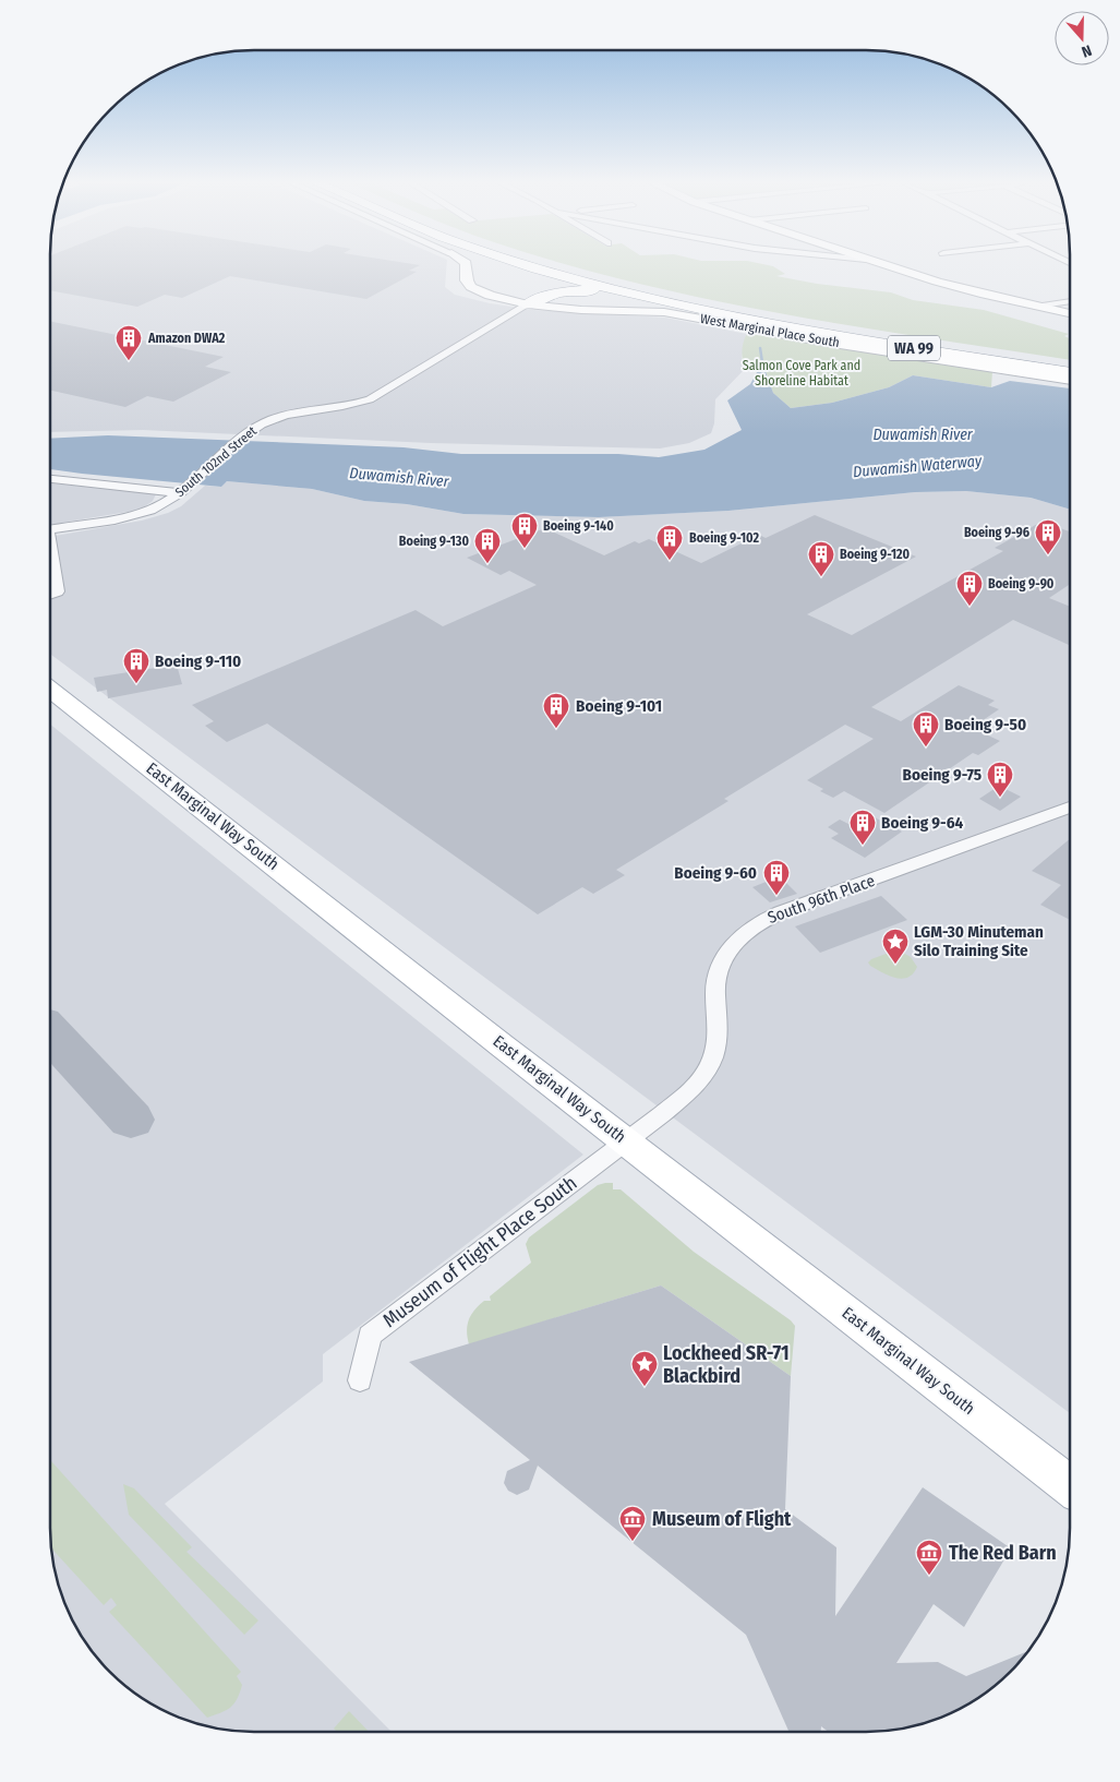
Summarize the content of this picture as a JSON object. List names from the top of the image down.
{
  "streets": {
    "highway": ["WA 99"],
    "main road": ["East Marginal Way South"],
    "street": [
      "West Marginal Place South",
      "South 102nd Street",
      "South 96th Place",
      "Museum of Flight Place South"
    ]
  },
  "crossings": [
    ["West Marginal Place South", "South 102nd Street"],
    ["East Marginal Way South", "South 96th Place"],
    ["East Marginal Way South", "Museum of Flight Place South"],
    ["South 96th Place", "Museum of Flight Place South"]
  ],
  "water": ["Duwamish River", "Duwamish Waterway"],
  "parks": ["Salmon Cove Park and Shoreline Habitat"],
  "places": {
    "building": [
      "Amazon DWA2",
      "Boeing 9-140",
      "Boeing 9-96",
      "Boeing 9-102",
      "Boeing 9-130",
      "Boeing 9-120",
      "Boeing 9-90",
      "Boeing 9-110",
      "Boeing 9-101",
      "Boeing 9-50",
      "Boeing 9-75",
      "Boeing 9-64",
      "Boeing 9-60"
    ],
    "place": ["LGM-30 Minuteman Silo Training Site", "Lockheed SR-71 Blackbird"],
    "museum": ["Museum of Flight", "The Red Barn"]
  },
  "north": "bottom"
}
